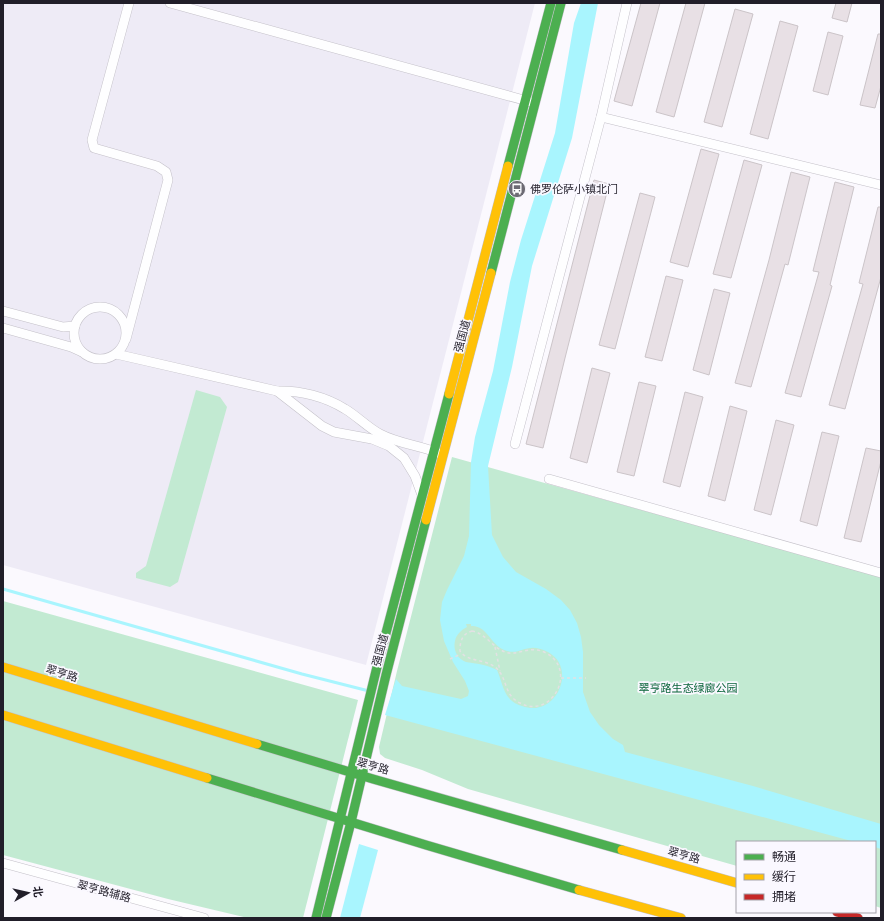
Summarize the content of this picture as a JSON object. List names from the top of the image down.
{
  "streets": {
    "main road": ["强国道", "翠亨路"],
    "street": ["翠亨路辅路"]
  },
  "crossings": [
    ["强国道", "翠亨路"]
  ],
  "parks": ["翠亨路生态绿廊公园"],
  "places": {
    "bus stop": ["佛罗伦萨小镇北门"]
  },
  "legend": ["畅通", "缓行", "拥堵"],
  "north": "right"
}
